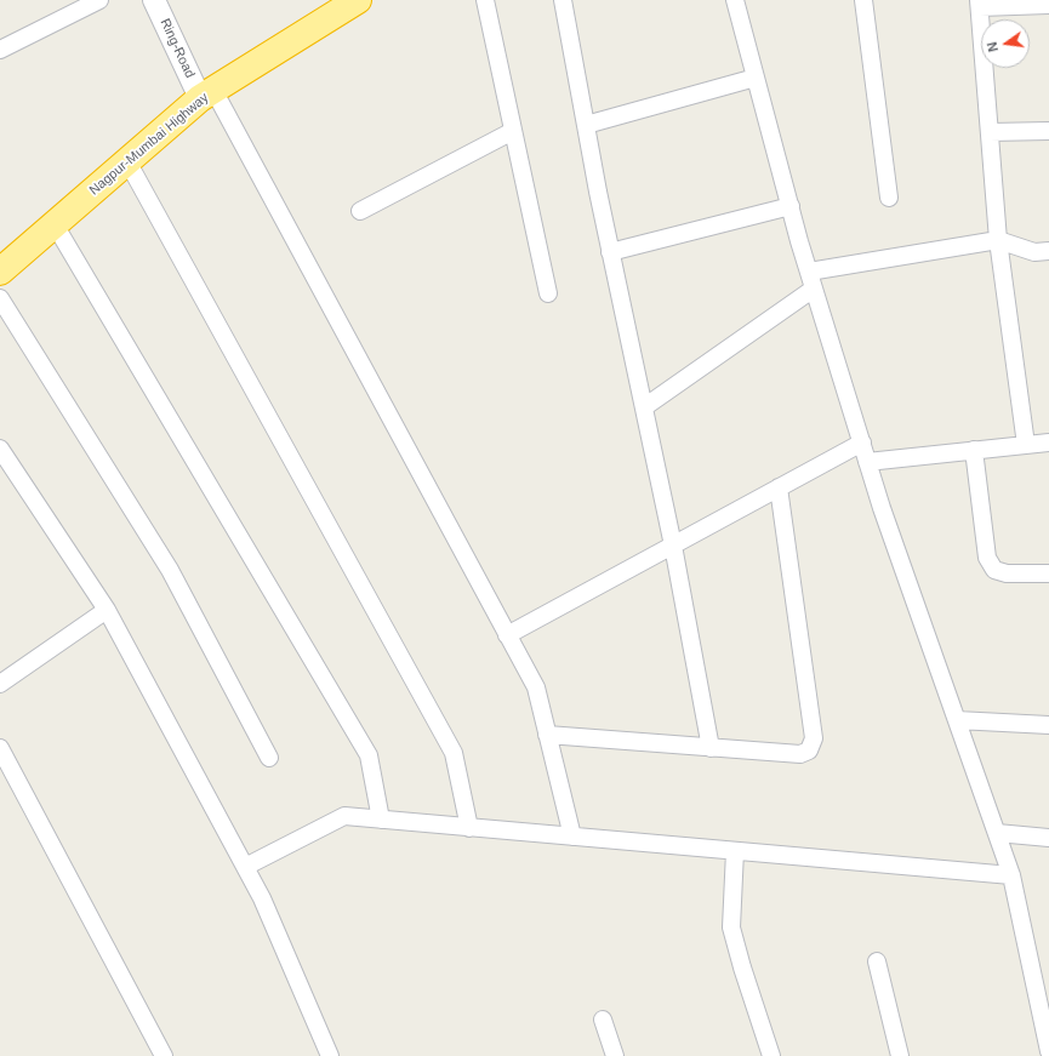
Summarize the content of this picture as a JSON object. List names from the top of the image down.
{
  "streets": {
    "highway": ["Nagpur-Mumbai Highway"],
    "street": ["Ring-Road"]
  },
  "crossings": [
    ["Ring-Road", "Nagpur-Mumbai Highway"]
  ],
  "north": "left"
}
